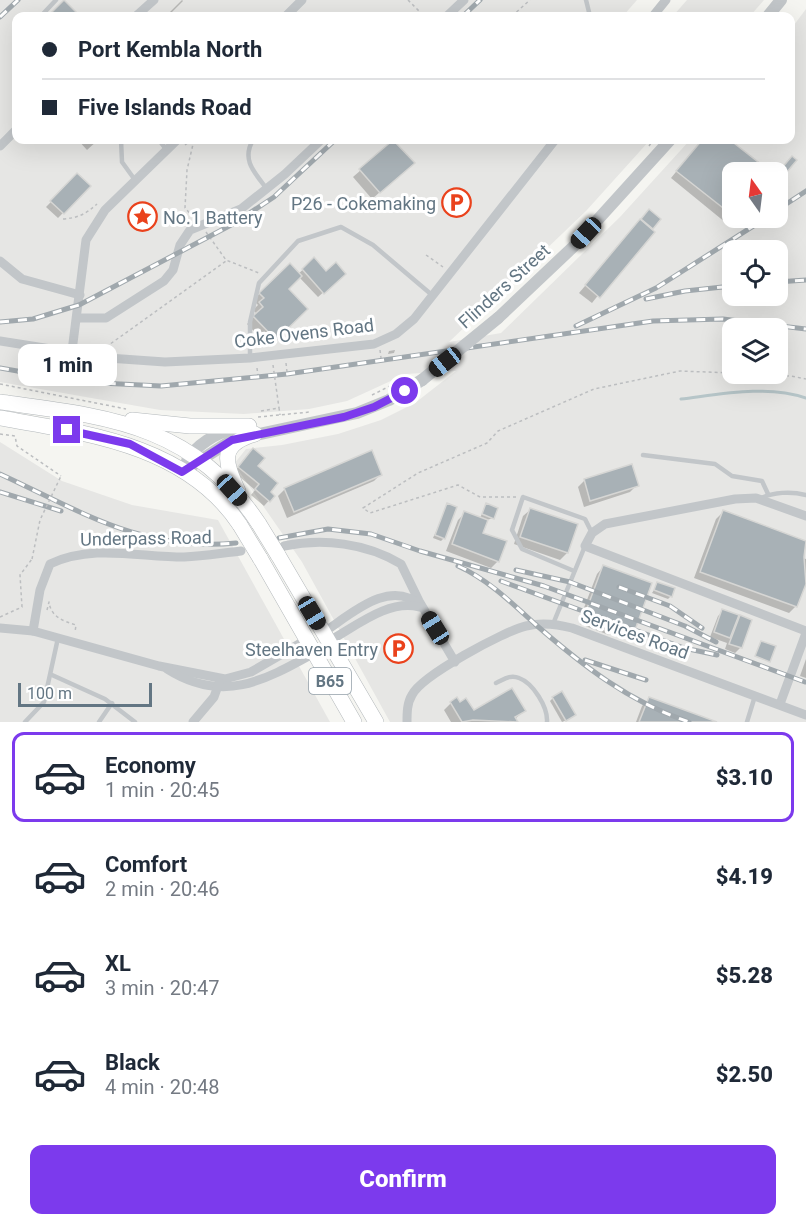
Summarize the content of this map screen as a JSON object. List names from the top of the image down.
{
  "streets": {
    "main road": ["B65"],
    "street": [
      "Flinders Street",
      "Coke Ovens Road",
      "Underpass Road",
      "Services Road"
    ]
  },
  "crossings": [
    ["Flinders Street", "B65"]
  ],
  "places": {
    "parking": ["P26 - Cokemaking", "Steelhaven Entry"],
    "place": ["No.1 Battery"]
  },
  "scale_bar": "100 m",
  "north": "top",
  "page": {
    "banner": ["Port Kembla North", "Five Islands Road"],
    "bubble": "1 min",
    "scale": "100 m",
    "list": [
      {
        "name": "Economy",
        "note": "1 min · 20:45",
        "value": "$3.10"
      },
      {
        "name": "Comfort",
        "note": "2 min · 20:46",
        "value": "$4.19"
      },
      {
        "name": "XL",
        "note": "3 min · 20:47",
        "value": "$5.28"
      },
      {
        "name": "Black",
        "note": "4 min · 20:48",
        "value": "$2.50"
      }
    ],
    "buttons": "Confirm"
  }
}
